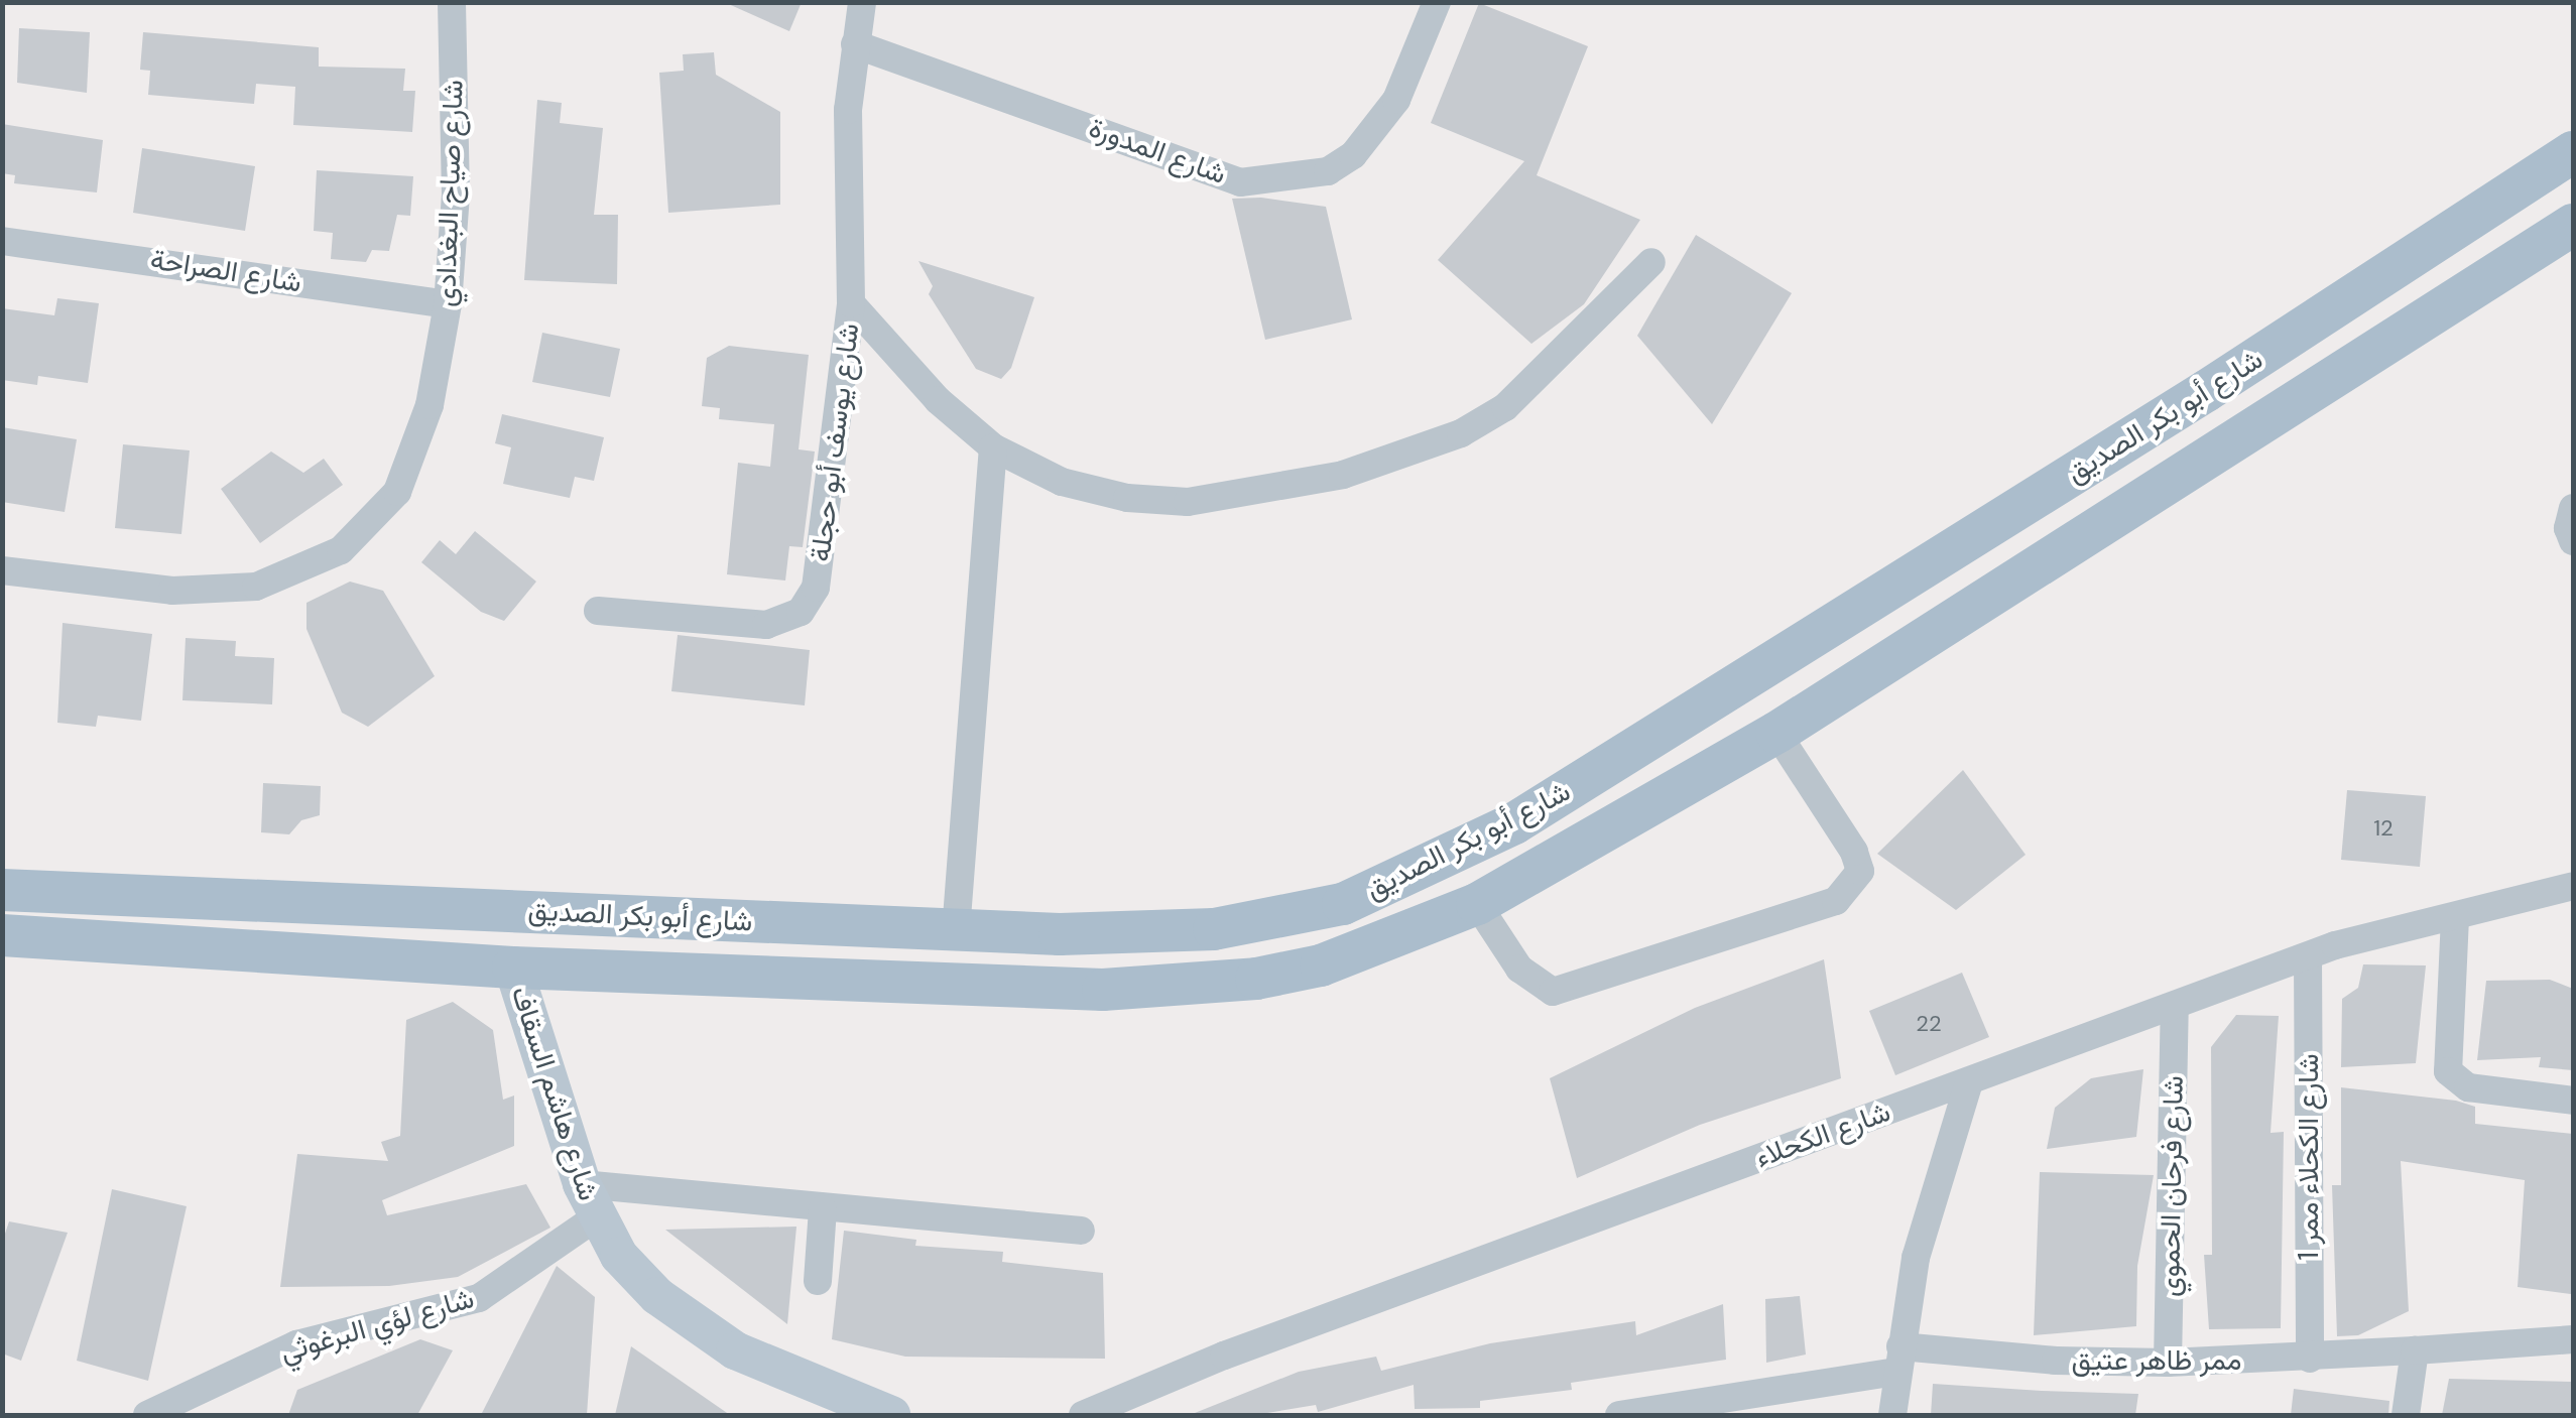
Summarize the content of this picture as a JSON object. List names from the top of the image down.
{
  "streets": {
    "main road": ["شارع أبو بكر الصديق"],
    "street": [
      "شارع المدورة",
      "شارع صياح البغدادي",
      "شارع الصراحة",
      "شارع يوسف أبو حجلة",
      "شارع هاشم السقاف",
      "شارع الكحلاء",
      "شارع الكحلاء ممر 1",
      "شارع فرحان الحموي",
      "شارع لؤي البرغوثي",
      "ممر ظاهر عتيق"
    ]
  },
  "crossings": [
    ["شارع المدورة", "شارع يوسف أبو حجلة"],
    ["شارع صياح البغدادي", "شارع الصراحة"],
    ["شارع أبو بكر الصديق", "شارع هاشم السقاف"],
    ["شارع هاشم السقاف", "شارع لؤي البرغوثي"],
    ["شارع الكحلاء", "شارع الكحلاء ممر 1"],
    ["شارع الكحلاء", "شارع فرحان الحموي"],
    ["شارع الكحلاء ممر 1", "ممر ظاهر عتيق"],
    ["شارع فرحان الحموي", "ممر ظاهر عتيق"]
  ],
  "house_numbers": ["12", "22"]
}
